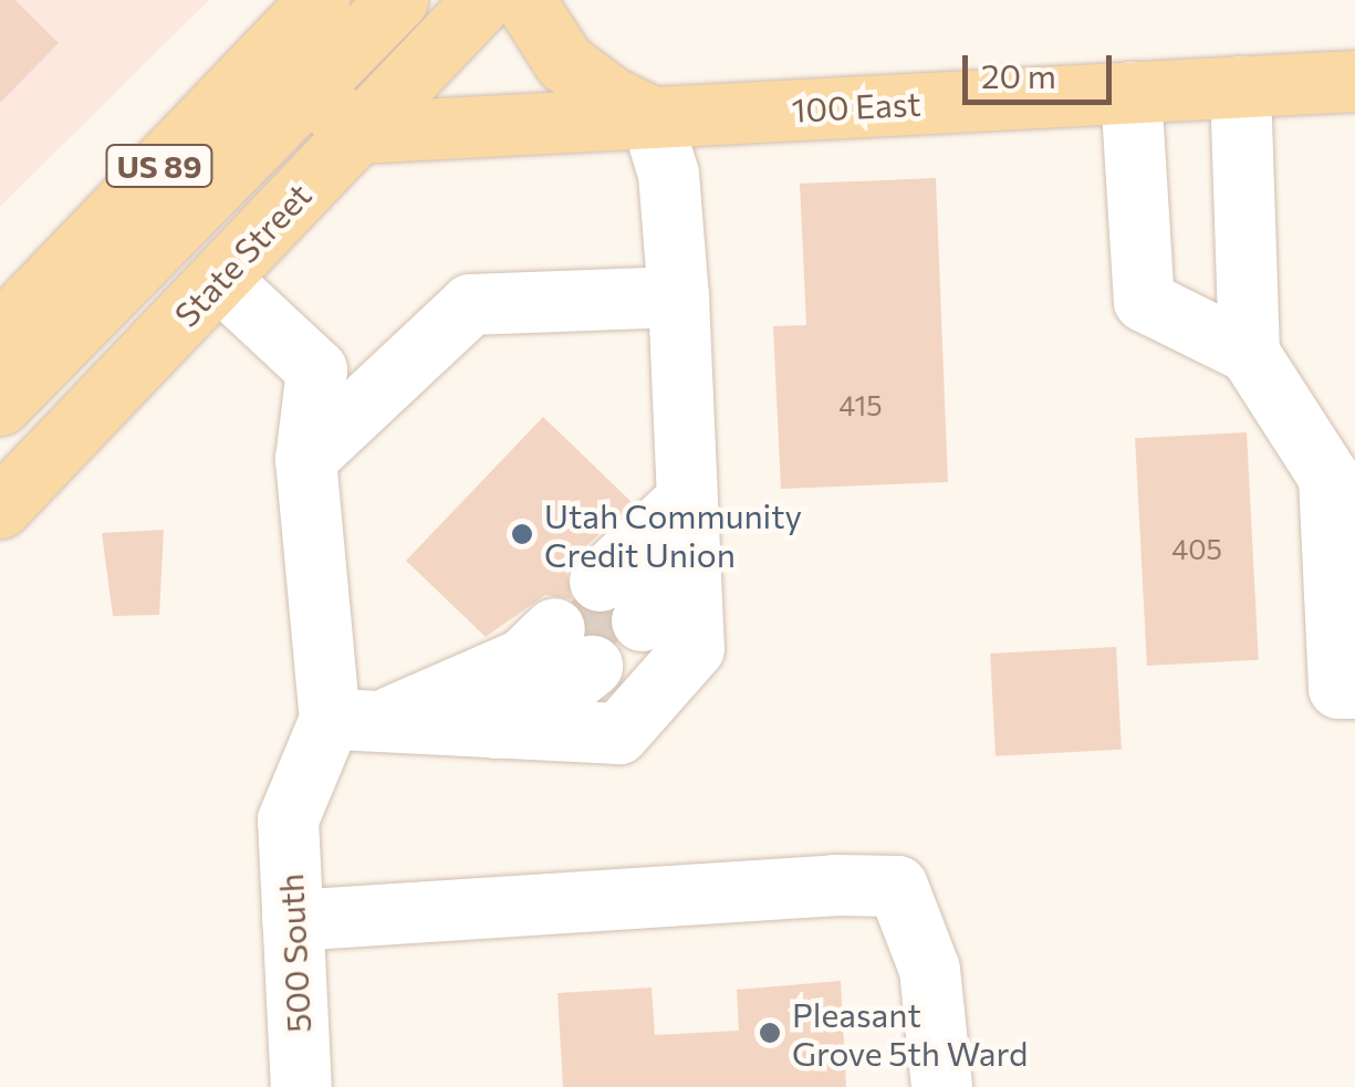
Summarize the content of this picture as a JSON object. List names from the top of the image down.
{
  "streets": {
    "main road": ["100 East", "US 89", "State Street"],
    "street": ["500 South"]
  },
  "crossings": [
    ["100 East", "State Street"]
  ],
  "places": ["Utah Community Credit Union", "Pleasant Grove 5th Ward"],
  "house_numbers": ["415", "405"],
  "scale_bar": "20 m"
}
